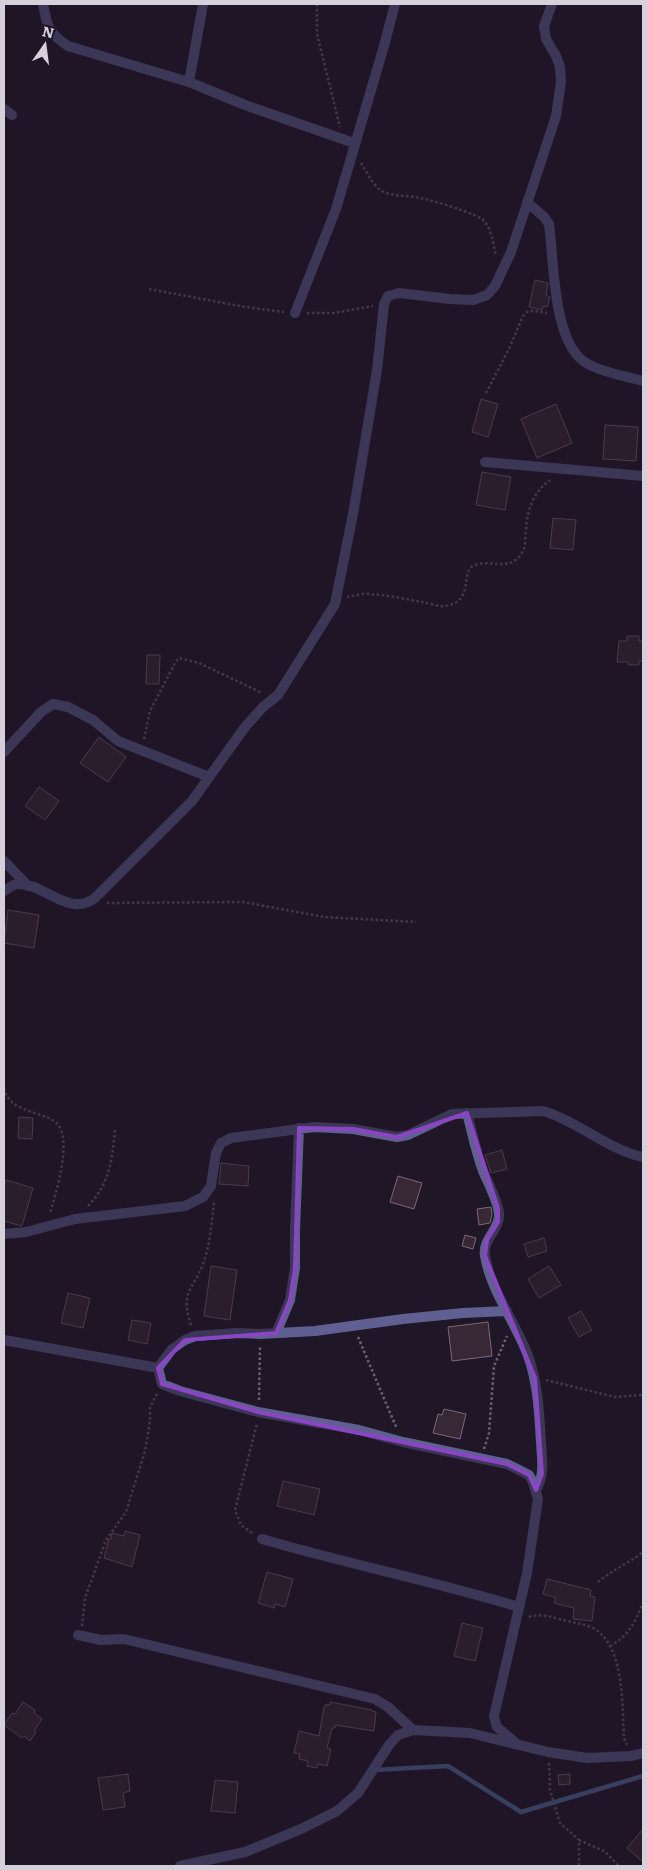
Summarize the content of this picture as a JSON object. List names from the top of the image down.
{
  "north": "top"
}
